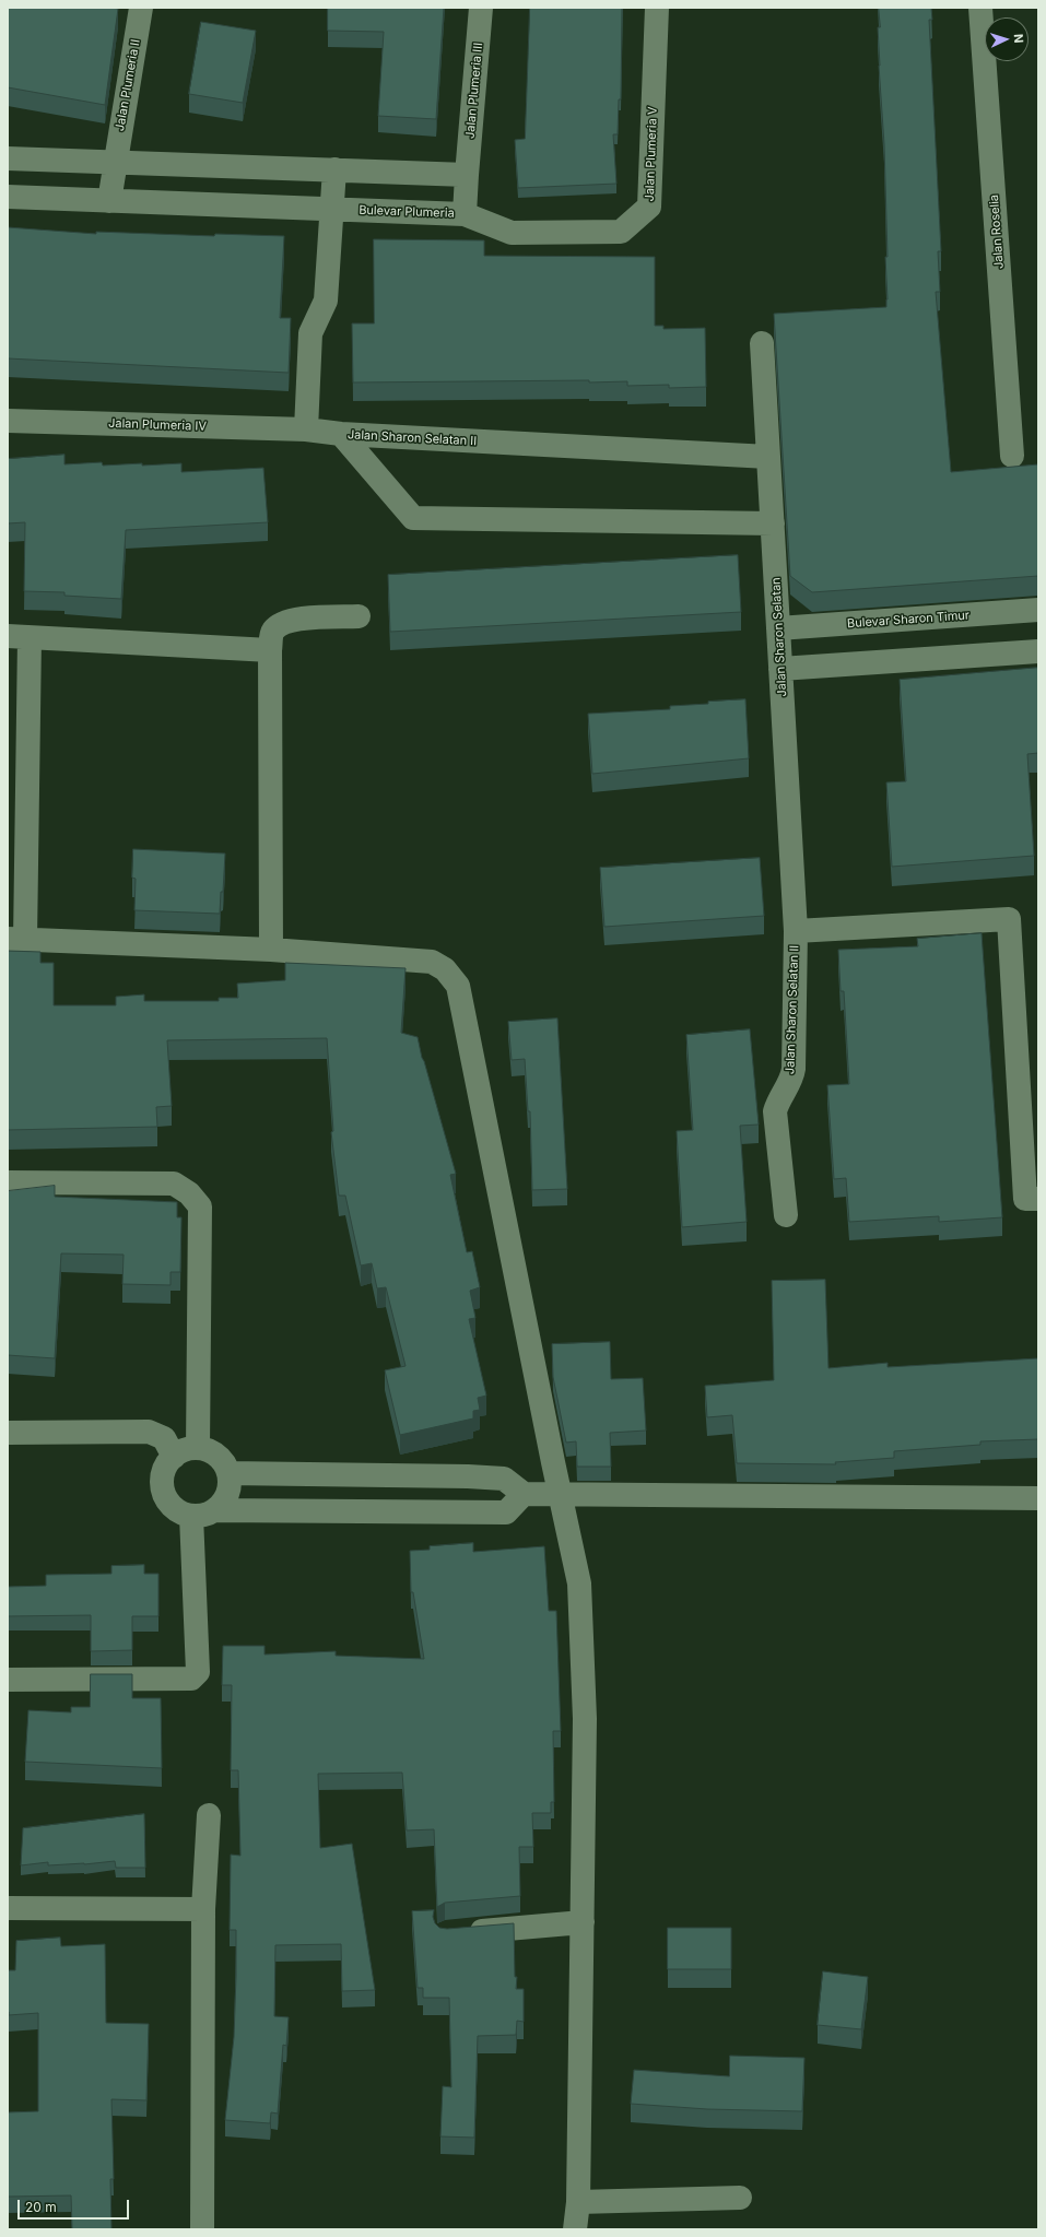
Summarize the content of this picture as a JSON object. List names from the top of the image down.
{
  "streets": {
    "street": [
      "Jalan Plumeria II",
      "Jalan Plumeria III",
      "Jalan Plumeria V",
      "Bulevar Plumeria",
      "Jalan Roselia",
      "Jalan Plumeria IV",
      "Jalan Sharon Selatan II",
      "Bulevar Sharon Timur",
      "Jalan Sharon Selatan"
    ]
  },
  "crossings": [
    ["Jalan Plumeria II", "Bulevar Plumeria"],
    ["Jalan Plumeria III", "Bulevar Plumeria"],
    ["Jalan Plumeria V", "Bulevar Plumeria"],
    ["Jalan Plumeria IV", "Jalan Sharon Selatan II"],
    ["Jalan Sharon Selatan II", "Jalan Sharon Selatan"],
    ["Bulevar Sharon Timur", "Jalan Sharon Selatan"]
  ],
  "scale_bar": "20 m",
  "north": "right"
}
